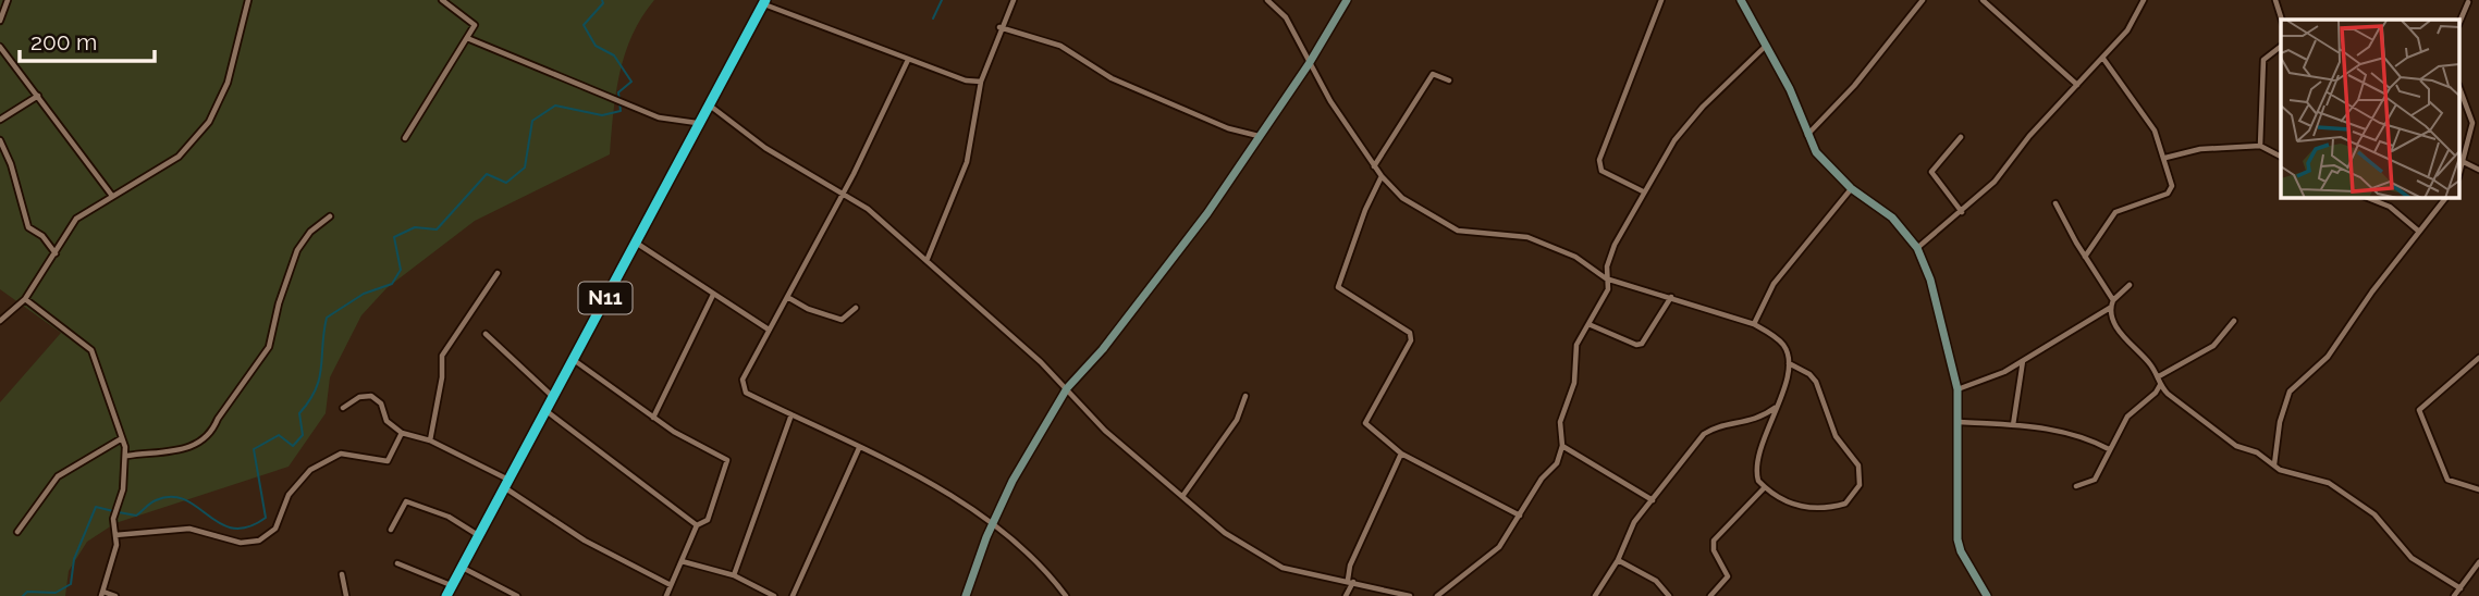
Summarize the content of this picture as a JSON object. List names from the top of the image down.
{
  "streets": {
    "highway": ["N11"]
  },
  "scale_bar": "200 m"
}
